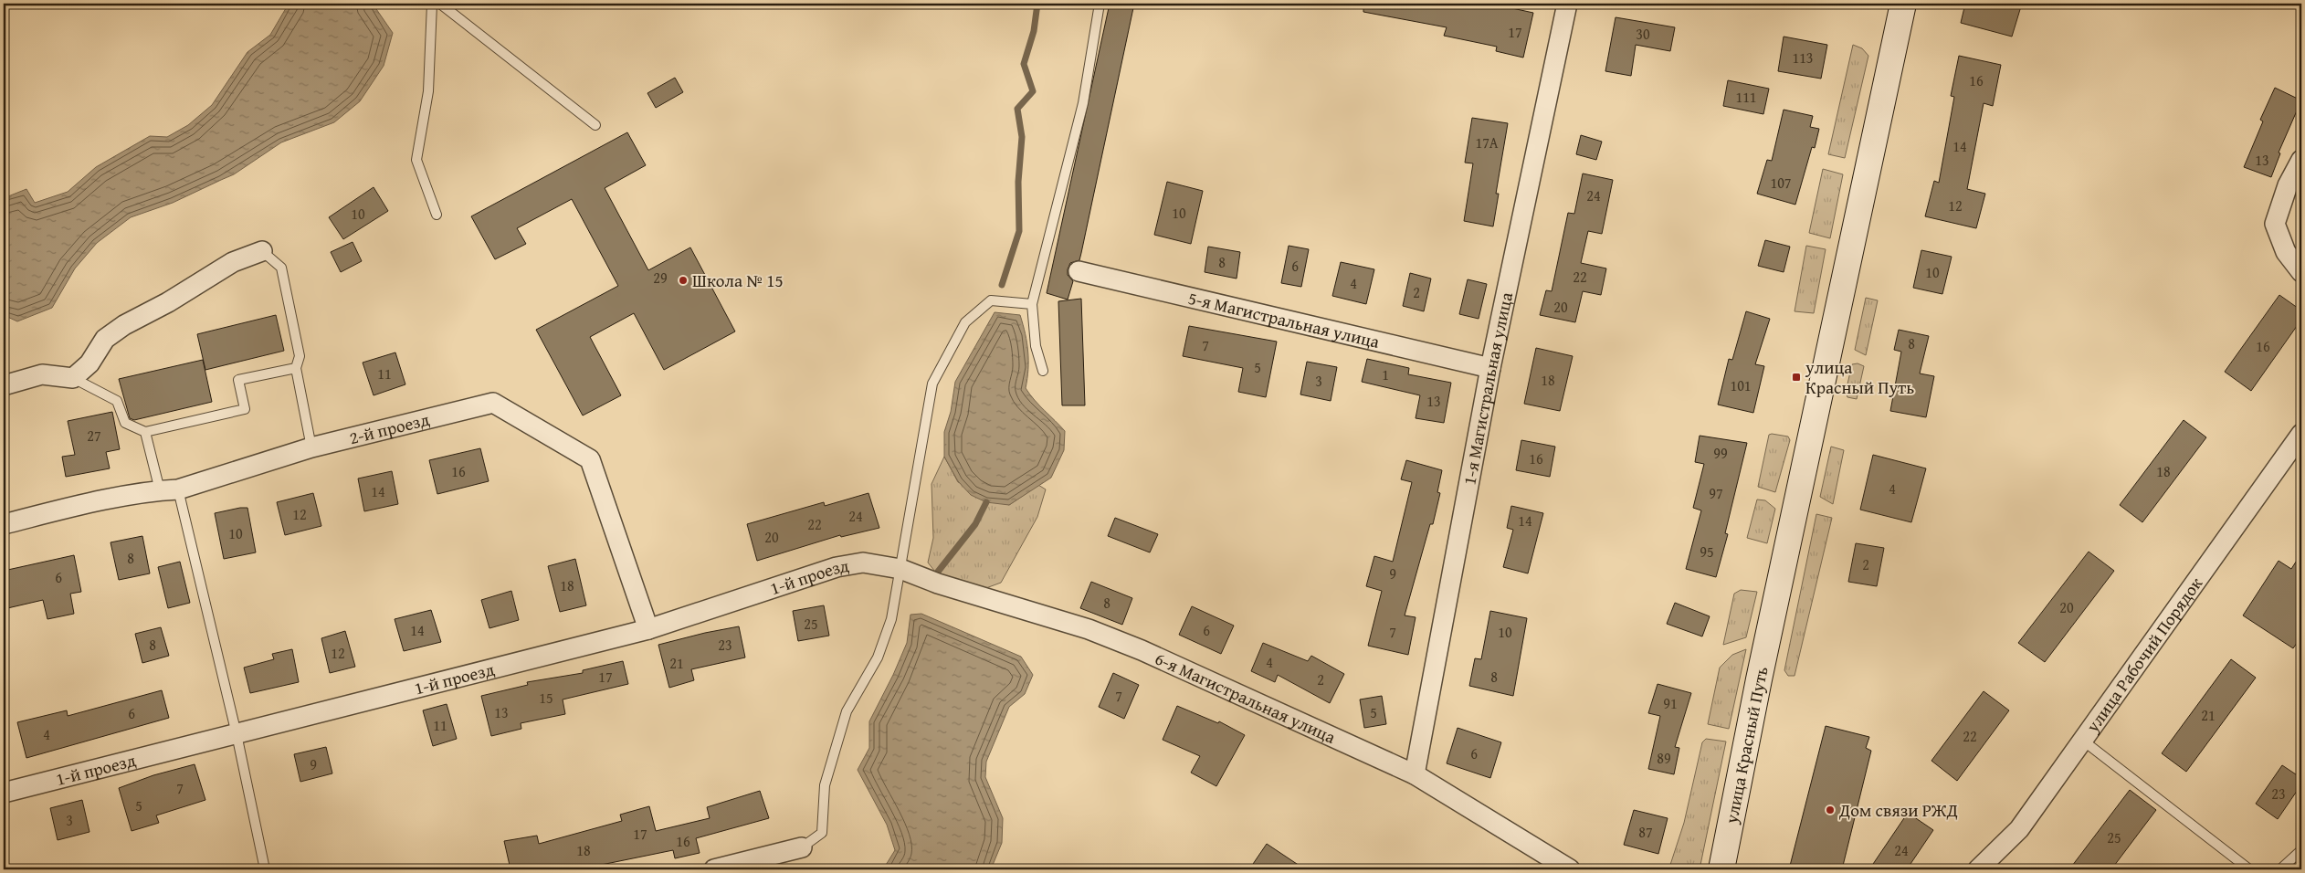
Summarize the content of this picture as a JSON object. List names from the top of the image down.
{
  "streets": {
    "main road": ["улица Красный Путь"],
    "street": [
      "5-я Магистральная улица",
      "1-я Магистральная улица",
      "2-й проезд",
      "1-й проезд",
      "улица Рабочий Порядок",
      "6-я Магистральная улица"
    ]
  },
  "crossings": [
    ["5-я Магистральная улица", "1-я Магистральная улица"],
    ["1-я Магистральная улица", "6-я Магистральная улица"],
    ["2-й проезд", "1-й проезд"],
    ["1-й проезд", "6-я Магистральная улица"]
  ],
  "places": {
    "other": ["Школа № 15", "Дом связи РЖД"],
    "transit": ["улица Красный Путь"]
  },
  "house_numbers": [
    "17",
    "30",
    "113",
    "16",
    "111",
    "17А",
    "14",
    "13",
    "107",
    "24",
    "12",
    "10",
    "10",
    "8",
    "6",
    "10",
    "22",
    "29",
    "4",
    "2",
    "20",
    "8",
    "7",
    "16",
    "5",
    "11",
    "1",
    "18",
    "3",
    "101",
    "13",
    "27",
    "99",
    "16",
    "16",
    "18",
    "4",
    "14",
    "97",
    "12",
    "24",
    "14",
    "22",
    "10",
    "20",
    "95",
    "8",
    "2",
    "9",
    "6",
    "18",
    "8",
    "20",
    "25",
    "14",
    "6",
    "7",
    "10",
    "8",
    "23",
    "12",
    "4",
    "21",
    "17",
    "8",
    "2",
    "7",
    "15",
    "91",
    "13",
    "5",
    "6",
    "21",
    "11",
    "4",
    "22",
    "6",
    "89",
    "9",
    "7",
    "23",
    "5",
    "3",
    "87",
    "17",
    "25",
    "16",
    "18",
    "24"
  ]
}
